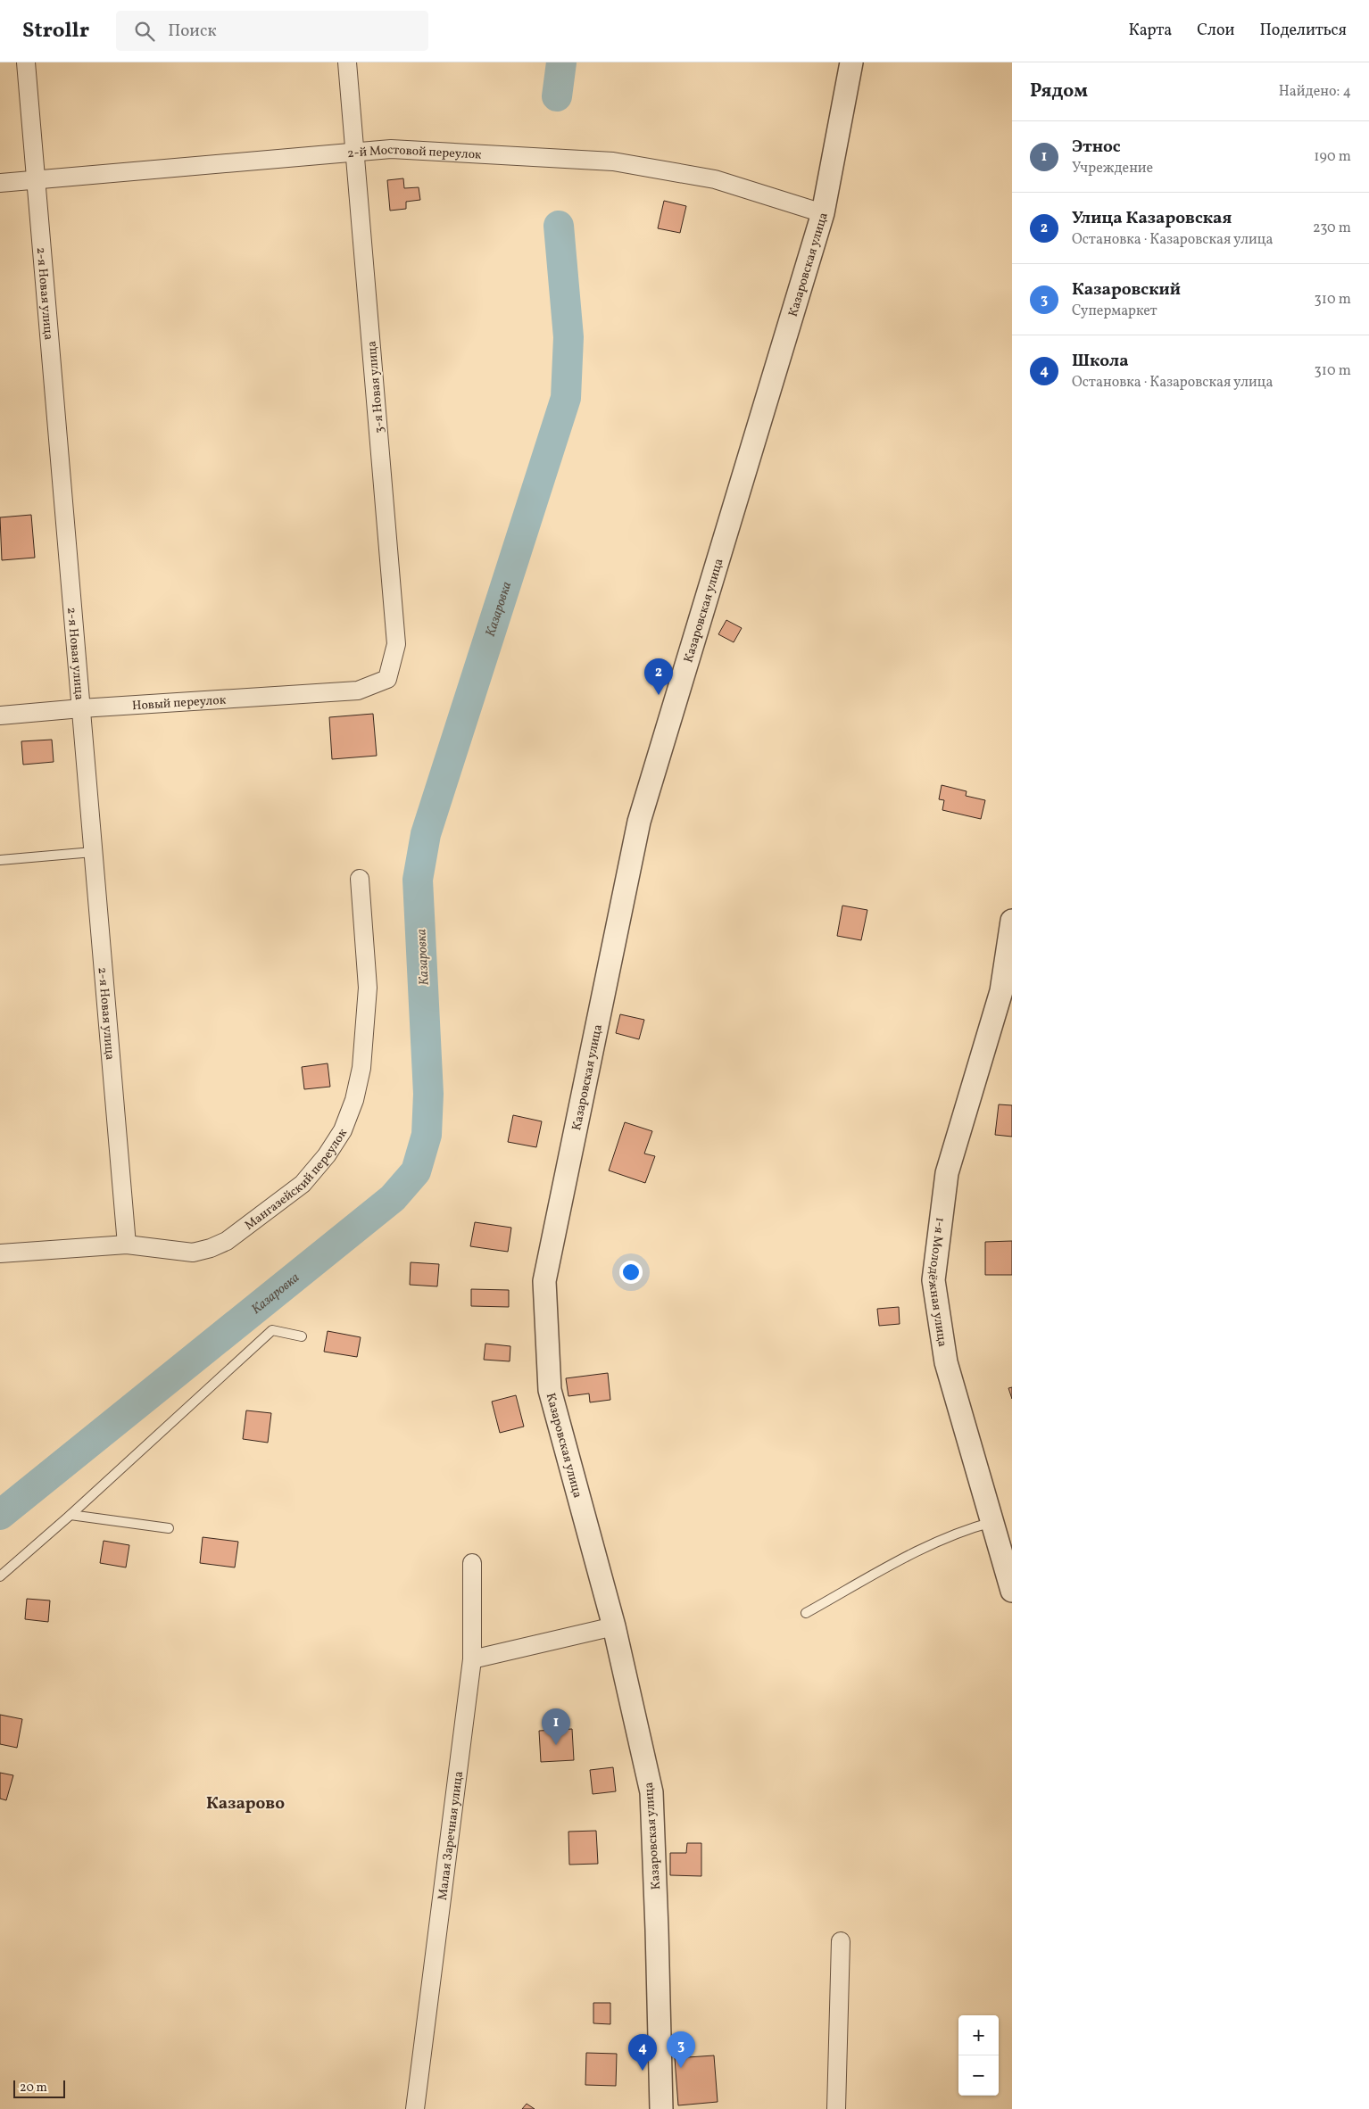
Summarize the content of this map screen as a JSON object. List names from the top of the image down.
{
  "streets": {
    "street": [
      "2-й Мостовой переулок",
      "Казаровская улица",
      "2-я Новая улица",
      "3-я Новая улица",
      "Новый переулок",
      "Мангазейский переулок",
      "1-я Молодёжная улица",
      "Малая Заречная улица"
    ]
  },
  "crossings": [
    ["2-й Мостовой переулок", "Казаровская улица"],
    ["2-й Мостовой переулок", "2-я Новая улица"],
    ["2-й Мостовой переулок", "3-я Новая улица"],
    ["2-я Новая улица", "Новый переулок"],
    ["2-я Новая улица", "Мангазейский переулок"],
    ["3-я Новая улица", "Новый переулок"]
  ],
  "districts": ["Казарово"],
  "water": ["Казаровка"],
  "scale_bar": "20 m",
  "page": {
    "header": "Strollr",
    "search": "Поиск",
    "nav": ["Карта", "Слои", "Поделиться"],
    "heading": ["Рядом", "Найдено: 4"],
    "list": [
      {
        "mark": "1",
        "name": "Этнос",
        "note": "Учреждение",
        "value": "190 m"
      },
      {
        "mark": "2",
        "name": "Улица Казаровская",
        "note": "Остановка · Казаровская улица",
        "value": "230 m"
      },
      {
        "mark": "3",
        "name": "Казаровский",
        "note": "Супермаркет",
        "value": "310 m"
      },
      {
        "mark": "4",
        "name": "Школа",
        "note": "Остановка · Казаровская улица",
        "value": "310 m"
      }
    ],
    "pins": [
      "2",
      "1",
      "3",
      "4"
    ],
    "map_buttons": ["+", "−"],
    "scale": "20 m"
  }
}
